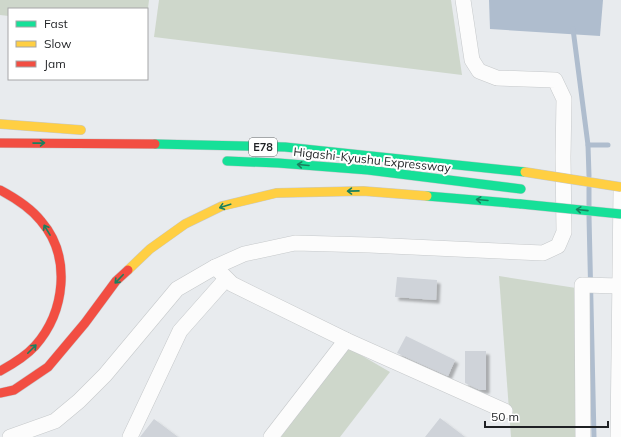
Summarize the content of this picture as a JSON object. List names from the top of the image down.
{
  "streets": {
    "highway": ["E78", "Higashi-Kyushu Expressway"]
  },
  "legend": ["Fast", "Slow", "Jam"],
  "scale_bar": "50 m"
}
